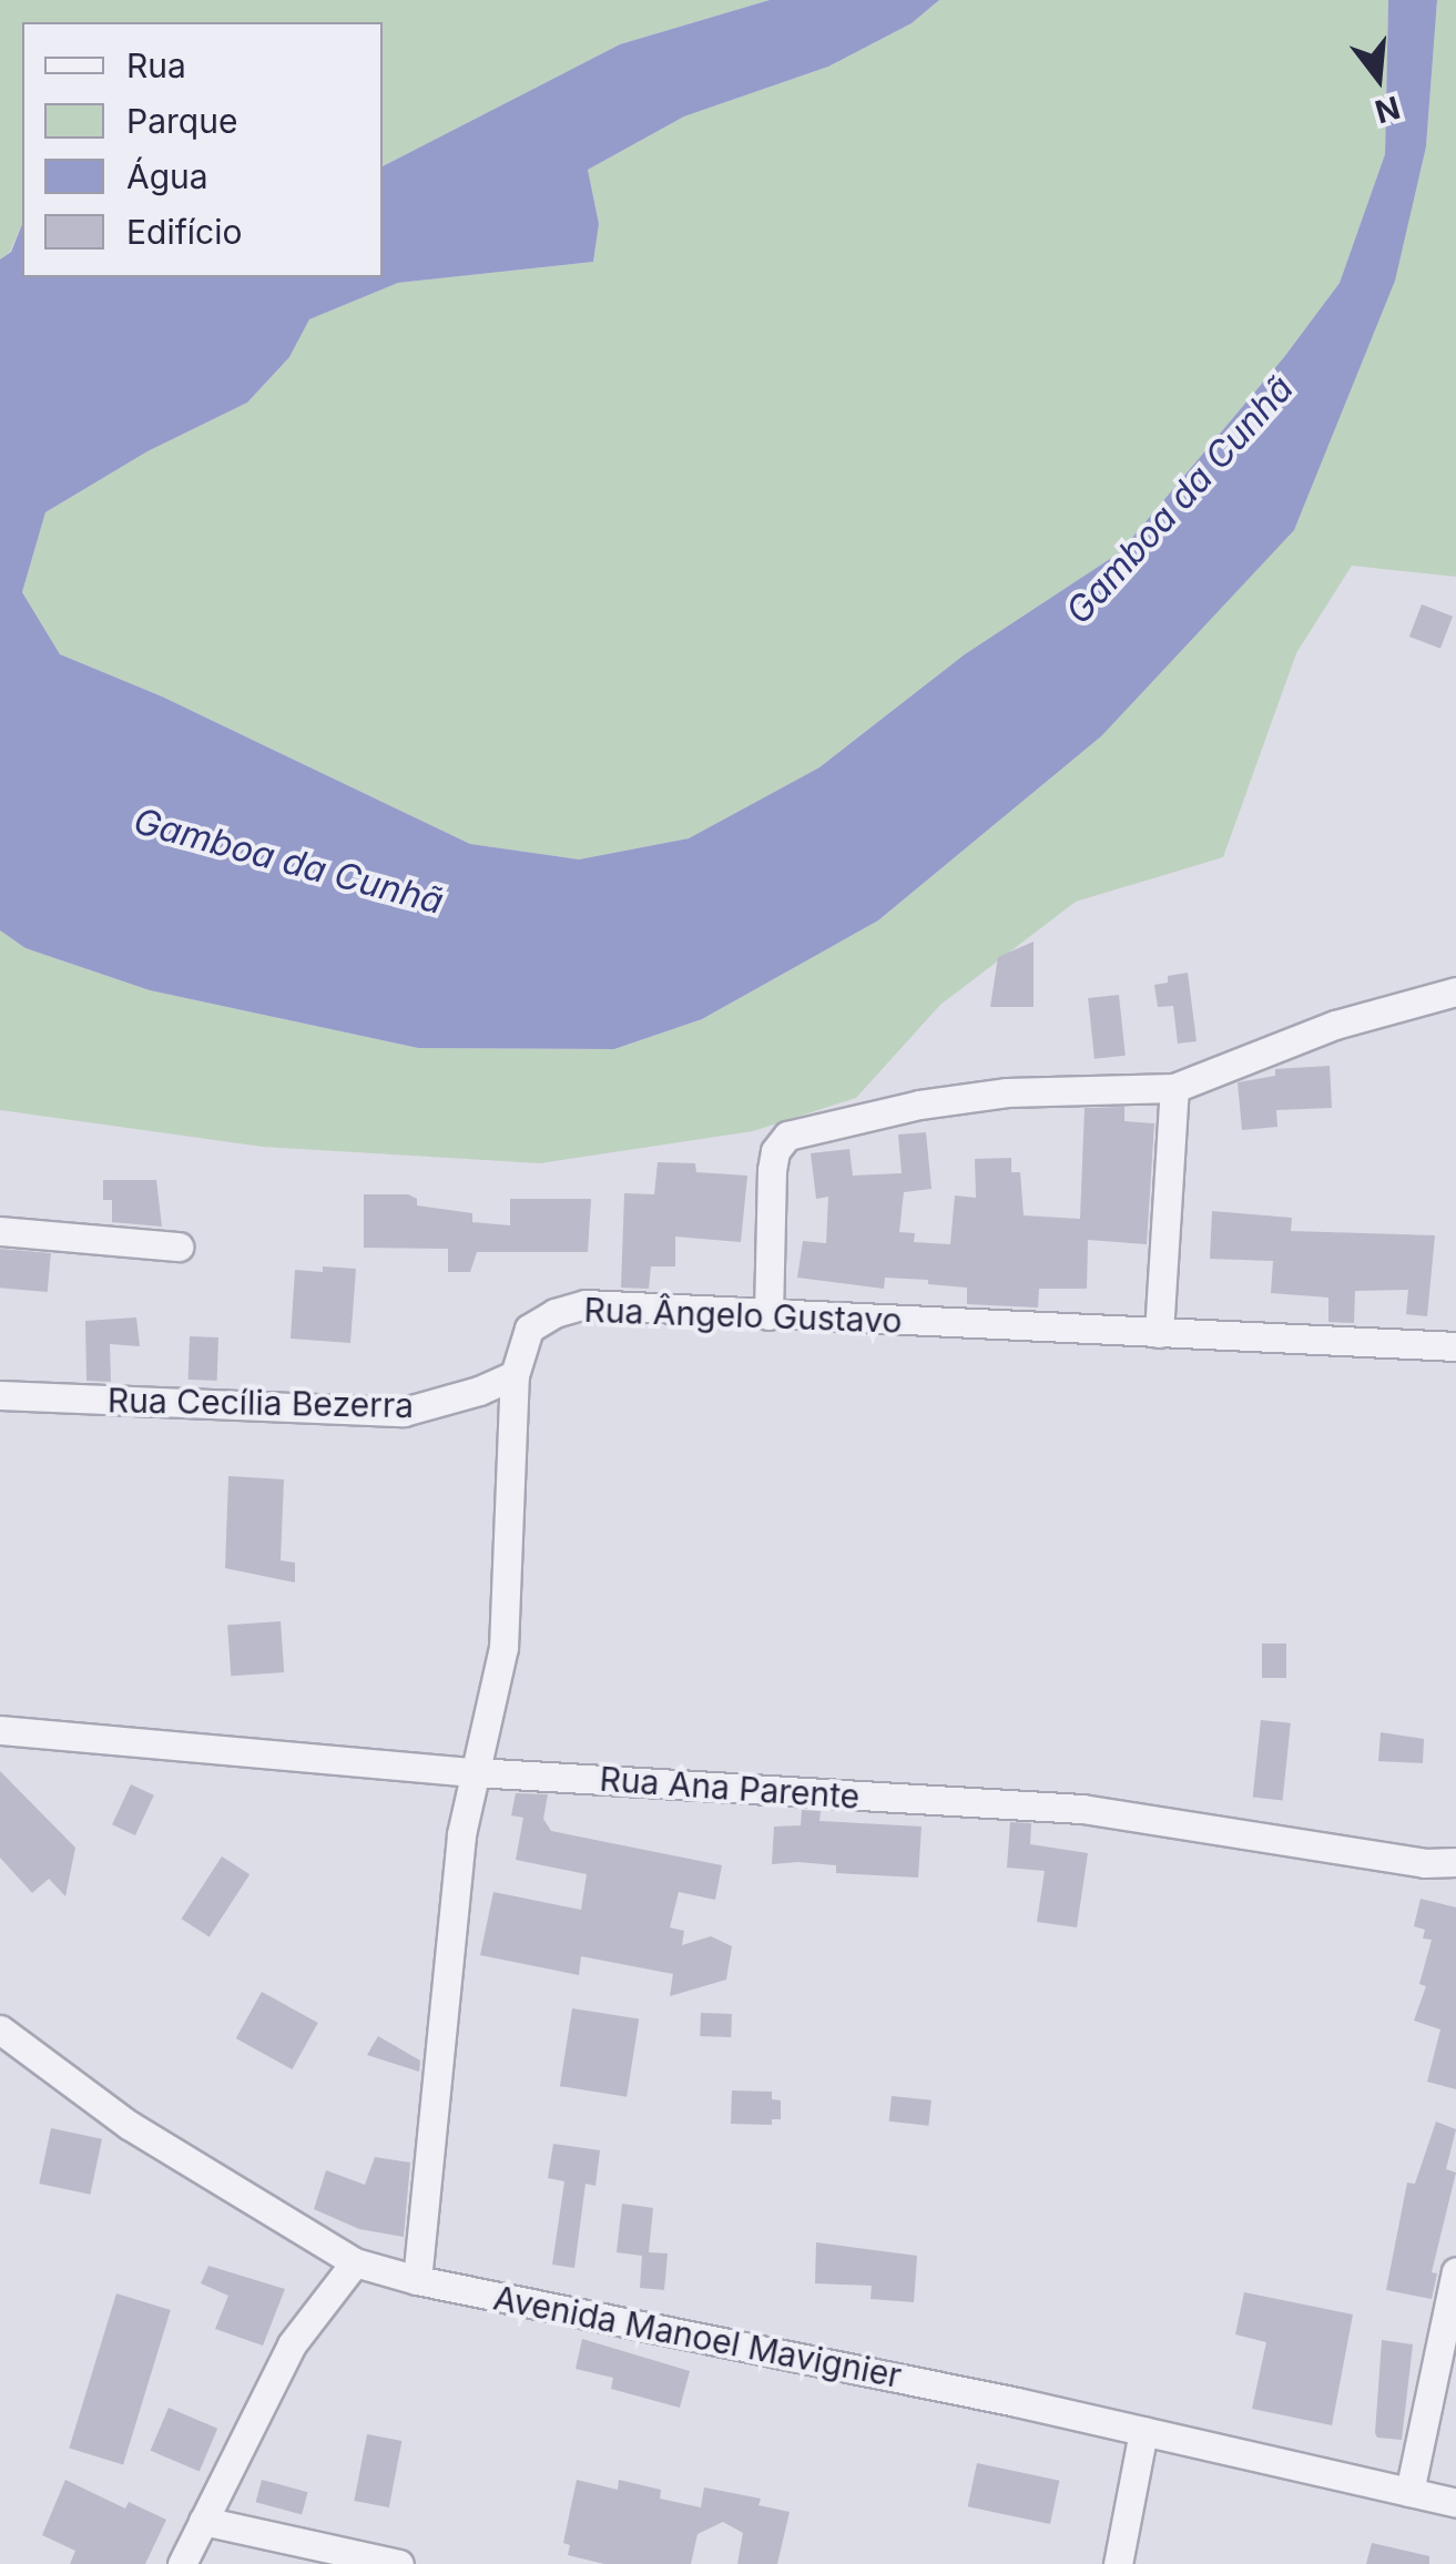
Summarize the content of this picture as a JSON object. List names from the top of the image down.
{
  "streets": {
    "street": [
      "Rua Ângelo Gustavo",
      "Rua Cecília Bezerra",
      "Rua Ana Parente",
      "Avenida Manoel Mavignier"
    ]
  },
  "crossings": [
    ["Rua Ângelo Gustavo", "Rua Cecília Bezerra"],
    ["Rua Ângelo Gustavo", "Rua Ana Parente"],
    ["Rua Ângelo Gustavo", "Avenida Manoel Mavignier"]
  ],
  "water": ["Gamboa da Cunhã"],
  "legend": [
    "Rua",
    "Parque",
    "Água",
    "Edifício"
  ],
  "north": "bottom"
}
